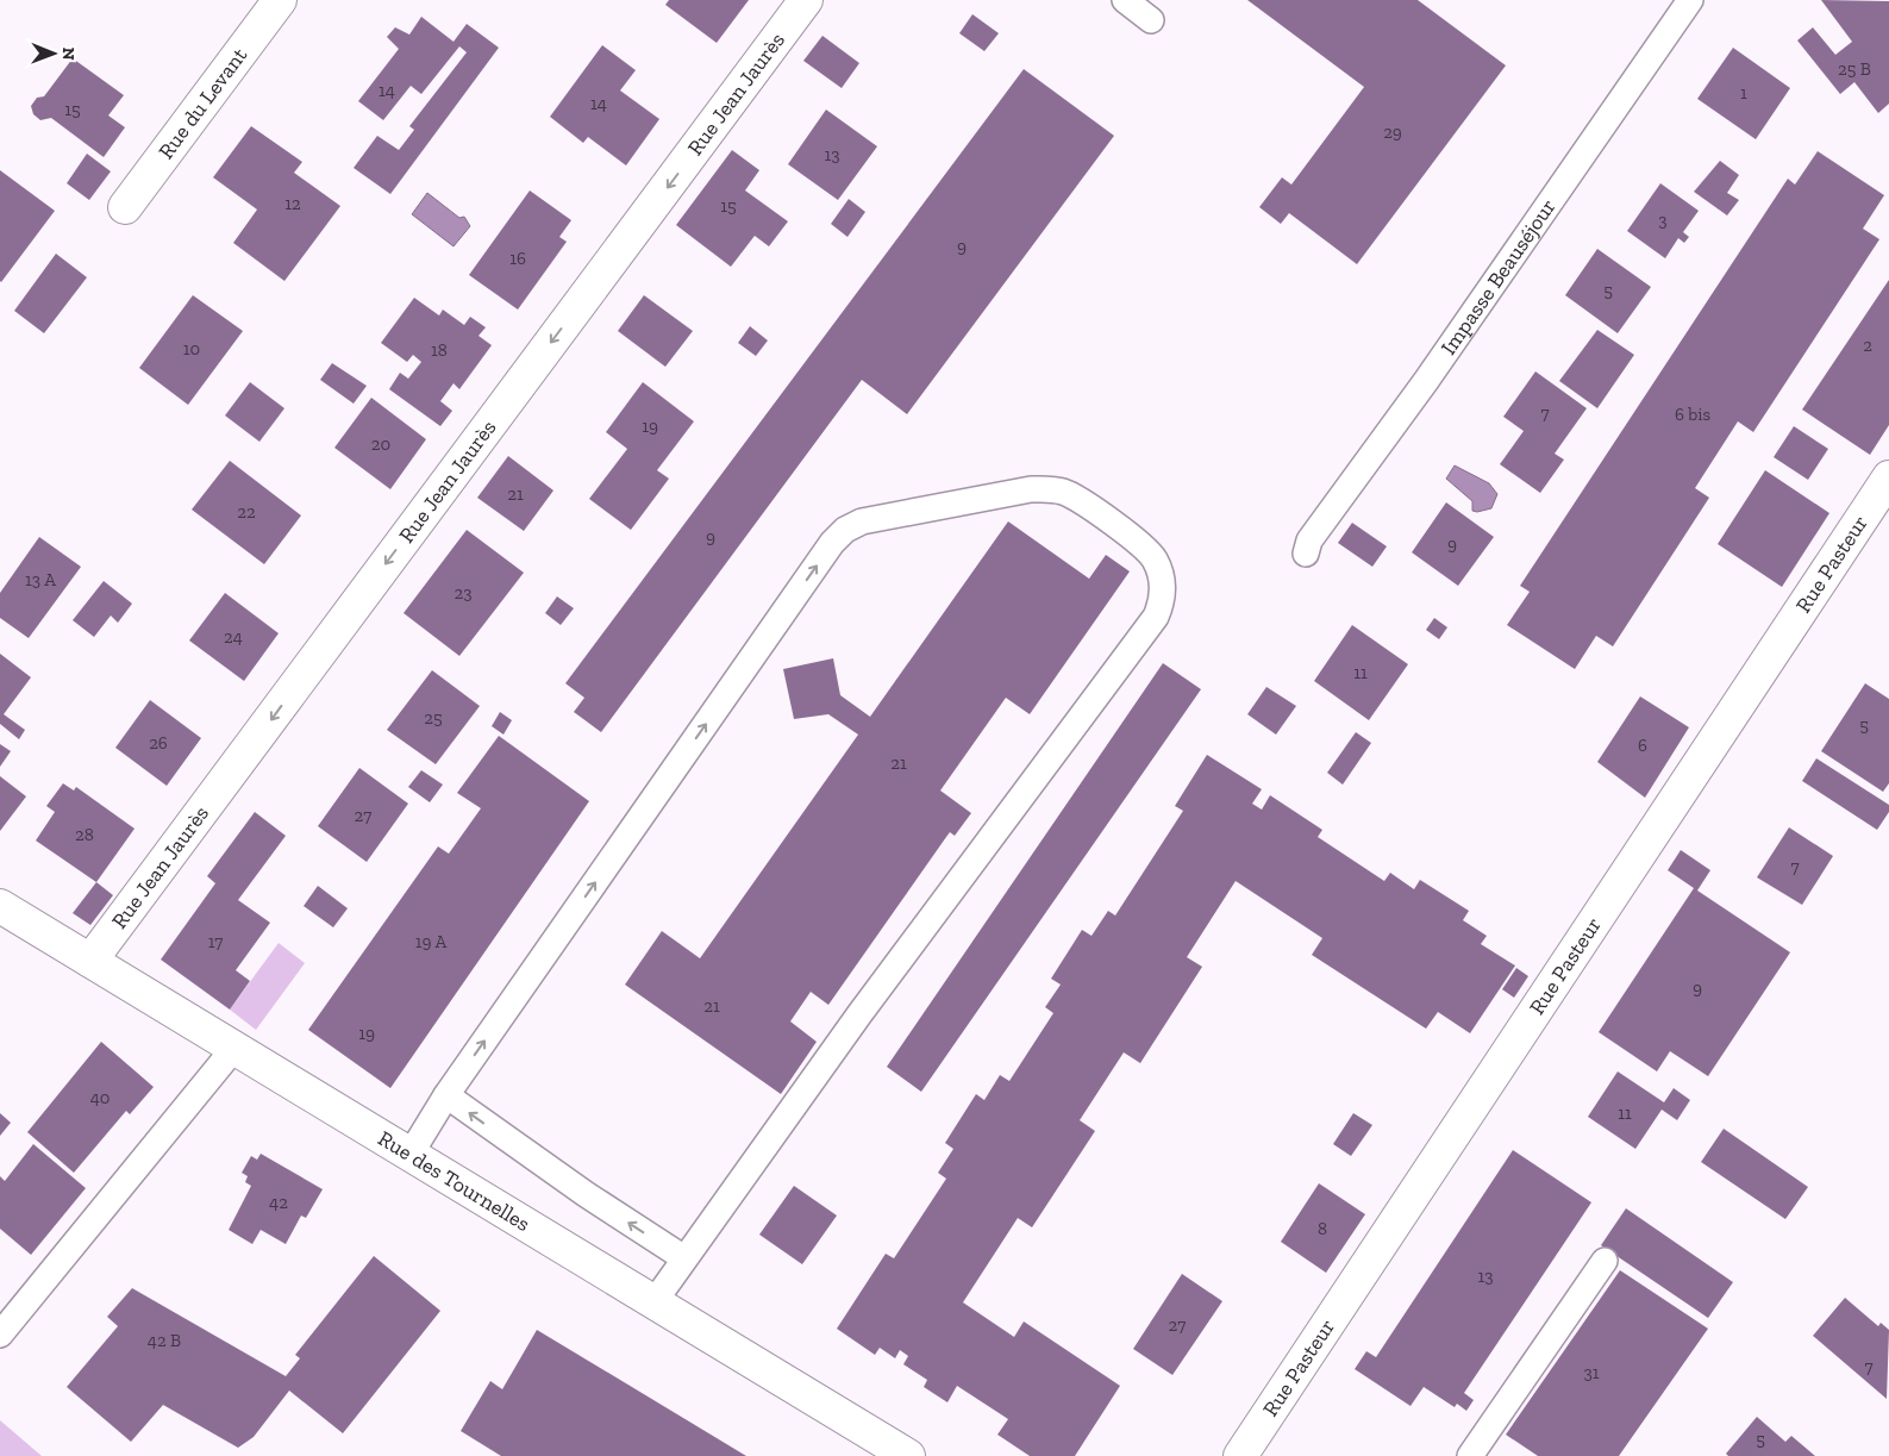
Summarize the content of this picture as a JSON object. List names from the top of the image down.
{
  "streets": {
    "street": [
      "Rue Jean Jaurès",
      "Rue du Levant",
      "Rue Pasteur",
      "Rue des Tournelles"
    ],
    "lane": ["Impasse Beauséjour"]
  },
  "crossings": [
    ["Rue Jean Jaurès", "Rue des Tournelles"]
  ],
  "one_way": ["Rue Jean Jaurès"],
  "house_numbers": [
    "25 B",
    "14",
    "1",
    "14",
    "15",
    "29",
    "13",
    "12",
    "15",
    "3",
    "9",
    "16",
    "5",
    "2",
    "10",
    "18",
    "7",
    "6 bis",
    "19",
    "20",
    "21",
    "22",
    "9",
    "9",
    "13 A",
    "23",
    "24",
    "11",
    "25",
    "5",
    "26",
    "6",
    "21",
    "27",
    "28",
    "7",
    "17",
    "19 A",
    "9",
    "21",
    "19",
    "40",
    "11",
    "42",
    "8",
    "13",
    "27",
    "42 B",
    "7",
    "31",
    "5"
  ],
  "north": "right"
}
